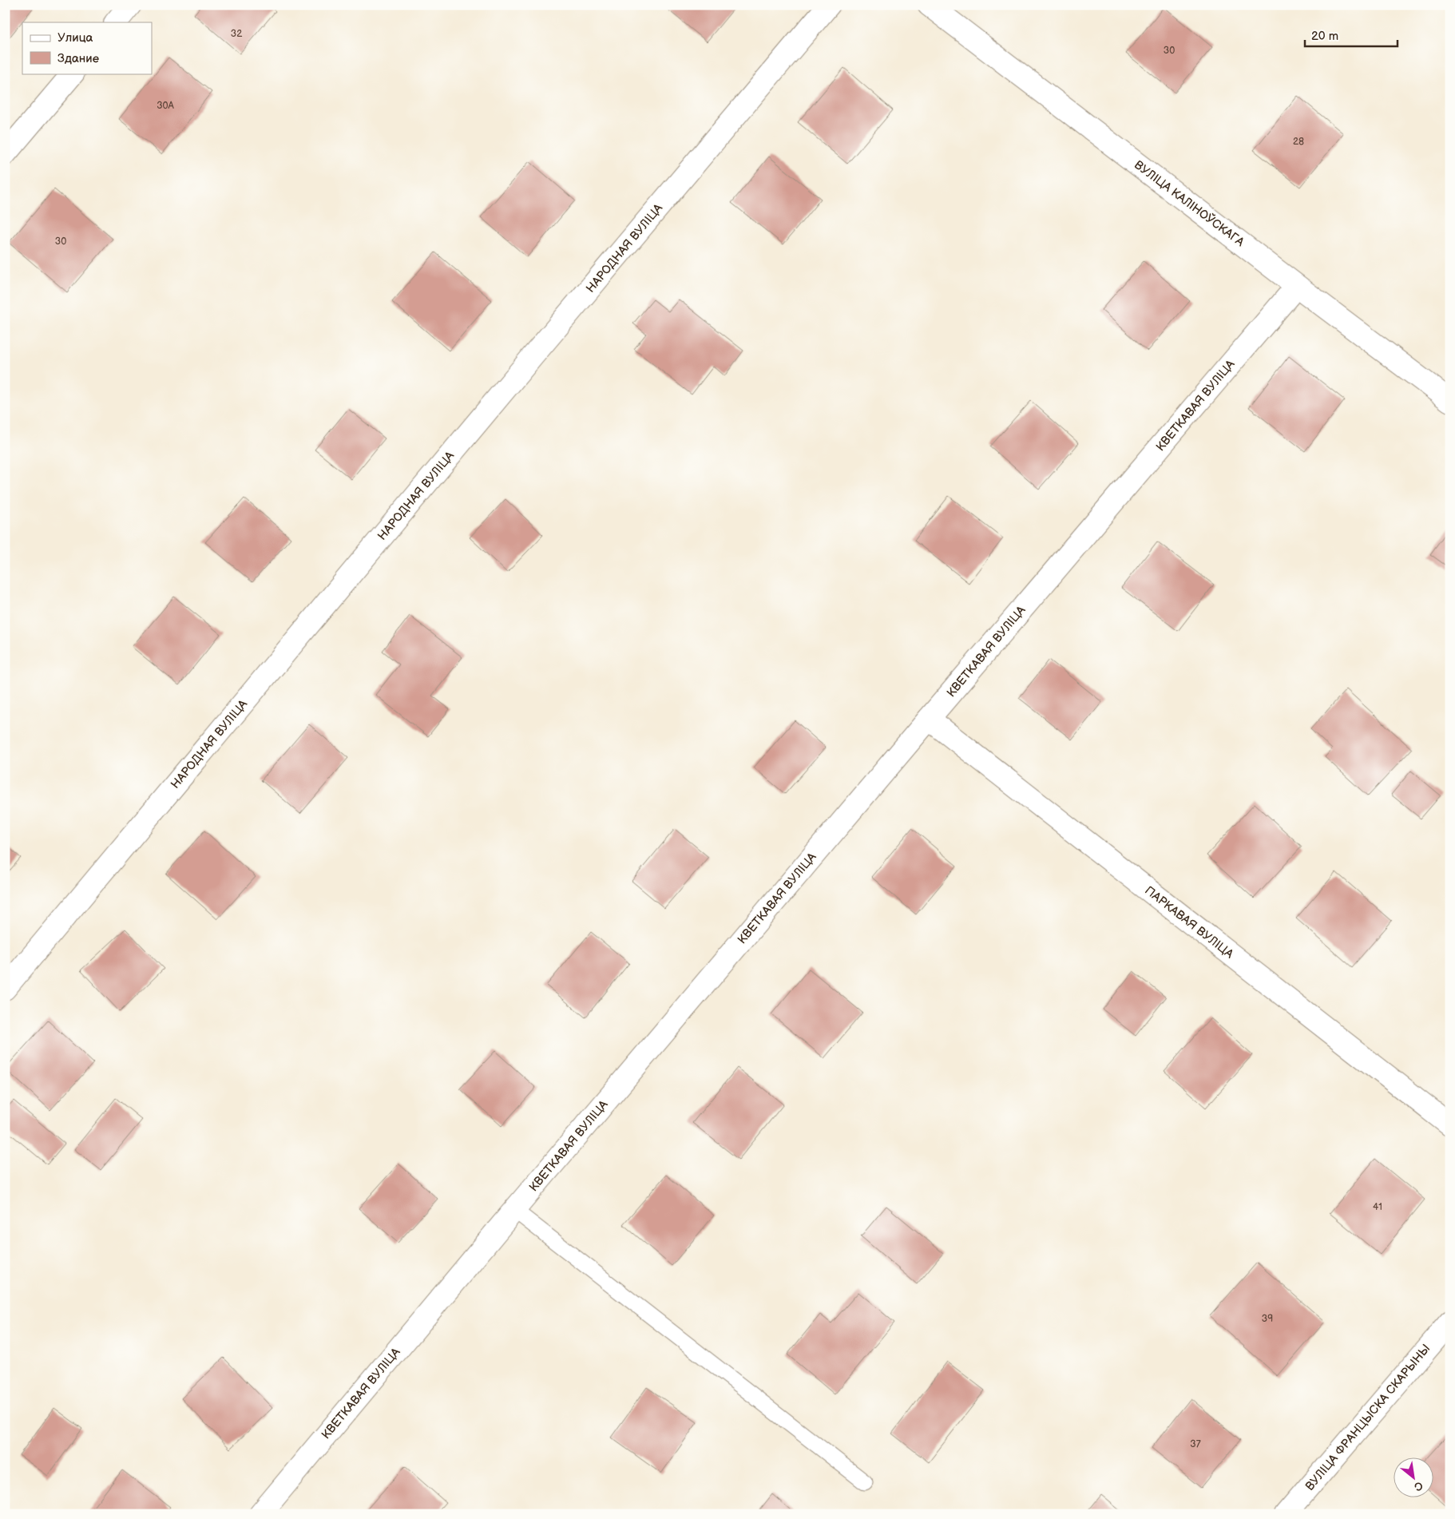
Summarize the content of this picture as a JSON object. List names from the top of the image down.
{
  "streets": {
    "street": [
      "ВУЛІЦА КАЛІНОЎСКАГА",
      "НАРОДНАЯ ВУЛІЦА",
      "КВЕТКАВАЯ ВУЛІЦА",
      "ПАРКАВАЯ ВУЛІЦА",
      "ВУЛІЦА ФРАНЦЫСКА СКАРЫНЫ"
    ]
  },
  "crossings": [
    ["ВУЛІЦА КАЛІНОЎСКАГА", "КВЕТКАВАЯ ВУЛІЦА"],
    ["КВЕТКАВАЯ ВУЛІЦА", "ПАРКАВАЯ ВУЛІЦА"]
  ],
  "house_numbers": [
    "32",
    "30",
    "30А",
    "28",
    "30",
    "41",
    "39",
    "37"
  ],
  "legend": ["Улица", "Здание"],
  "scale_bar": "20 m",
  "north": "bottom right"
}
